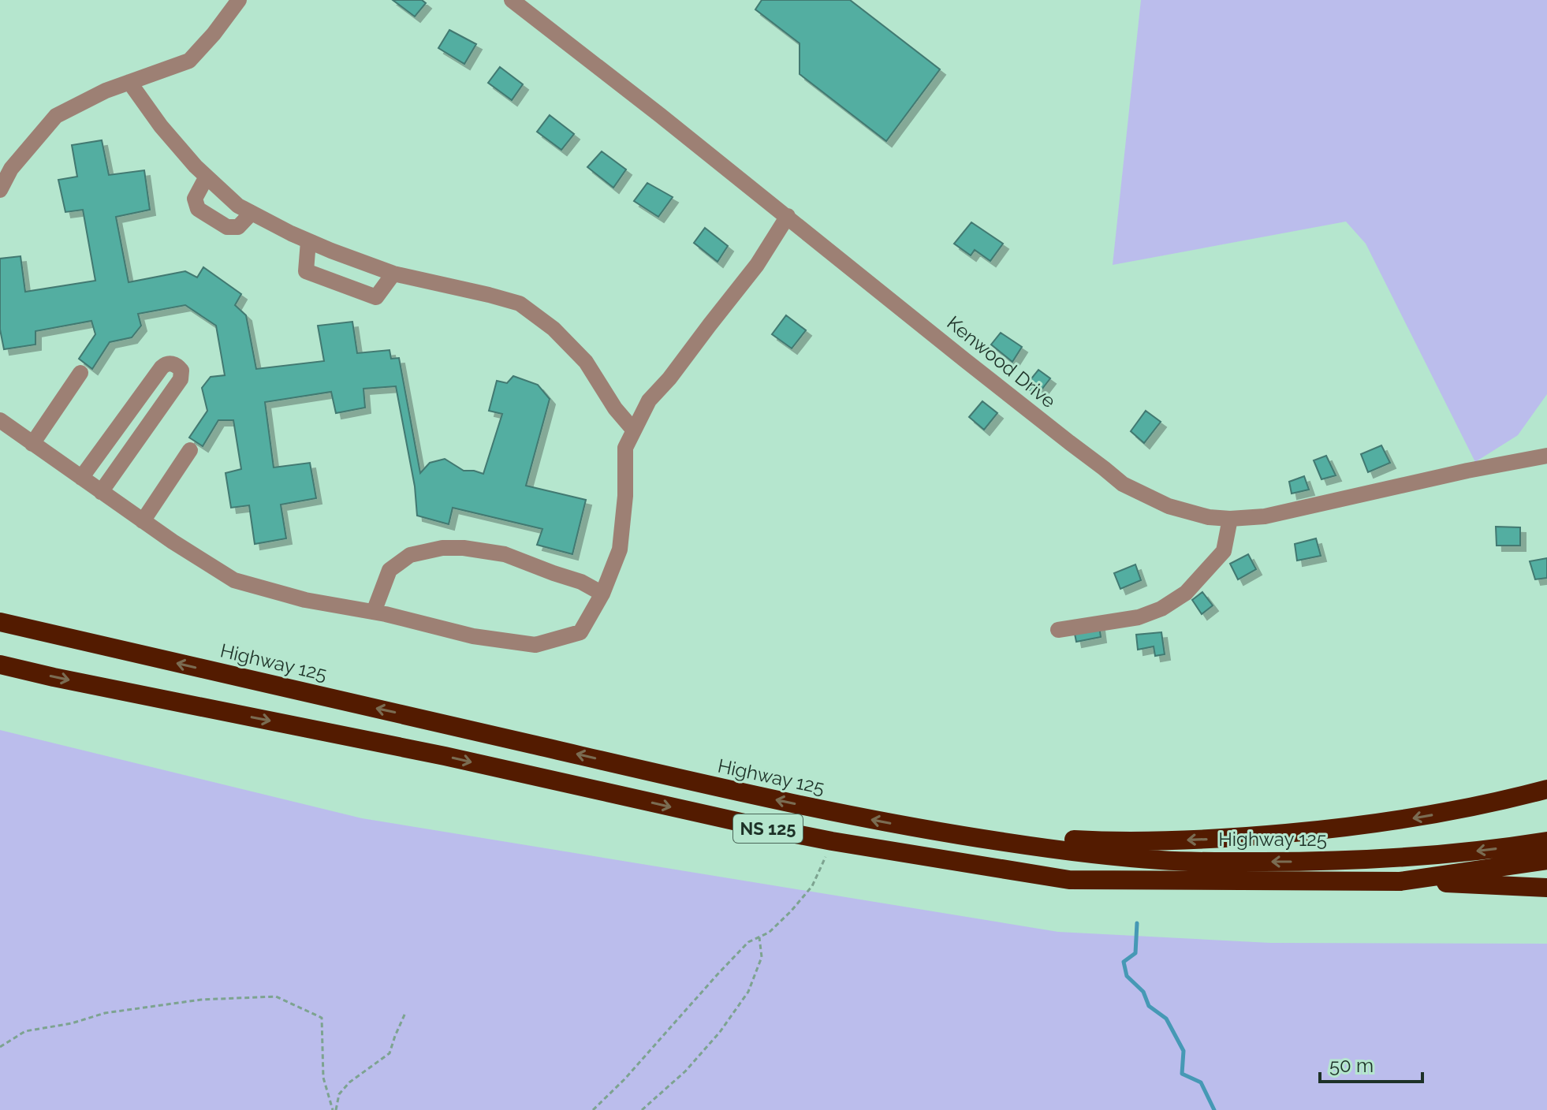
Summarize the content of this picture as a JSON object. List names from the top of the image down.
{
  "streets": {
    "highway": ["Highway 125", "NS 125"],
    "street": ["Kenwood Drive"]
  },
  "scale_bar": "50 m"
}
